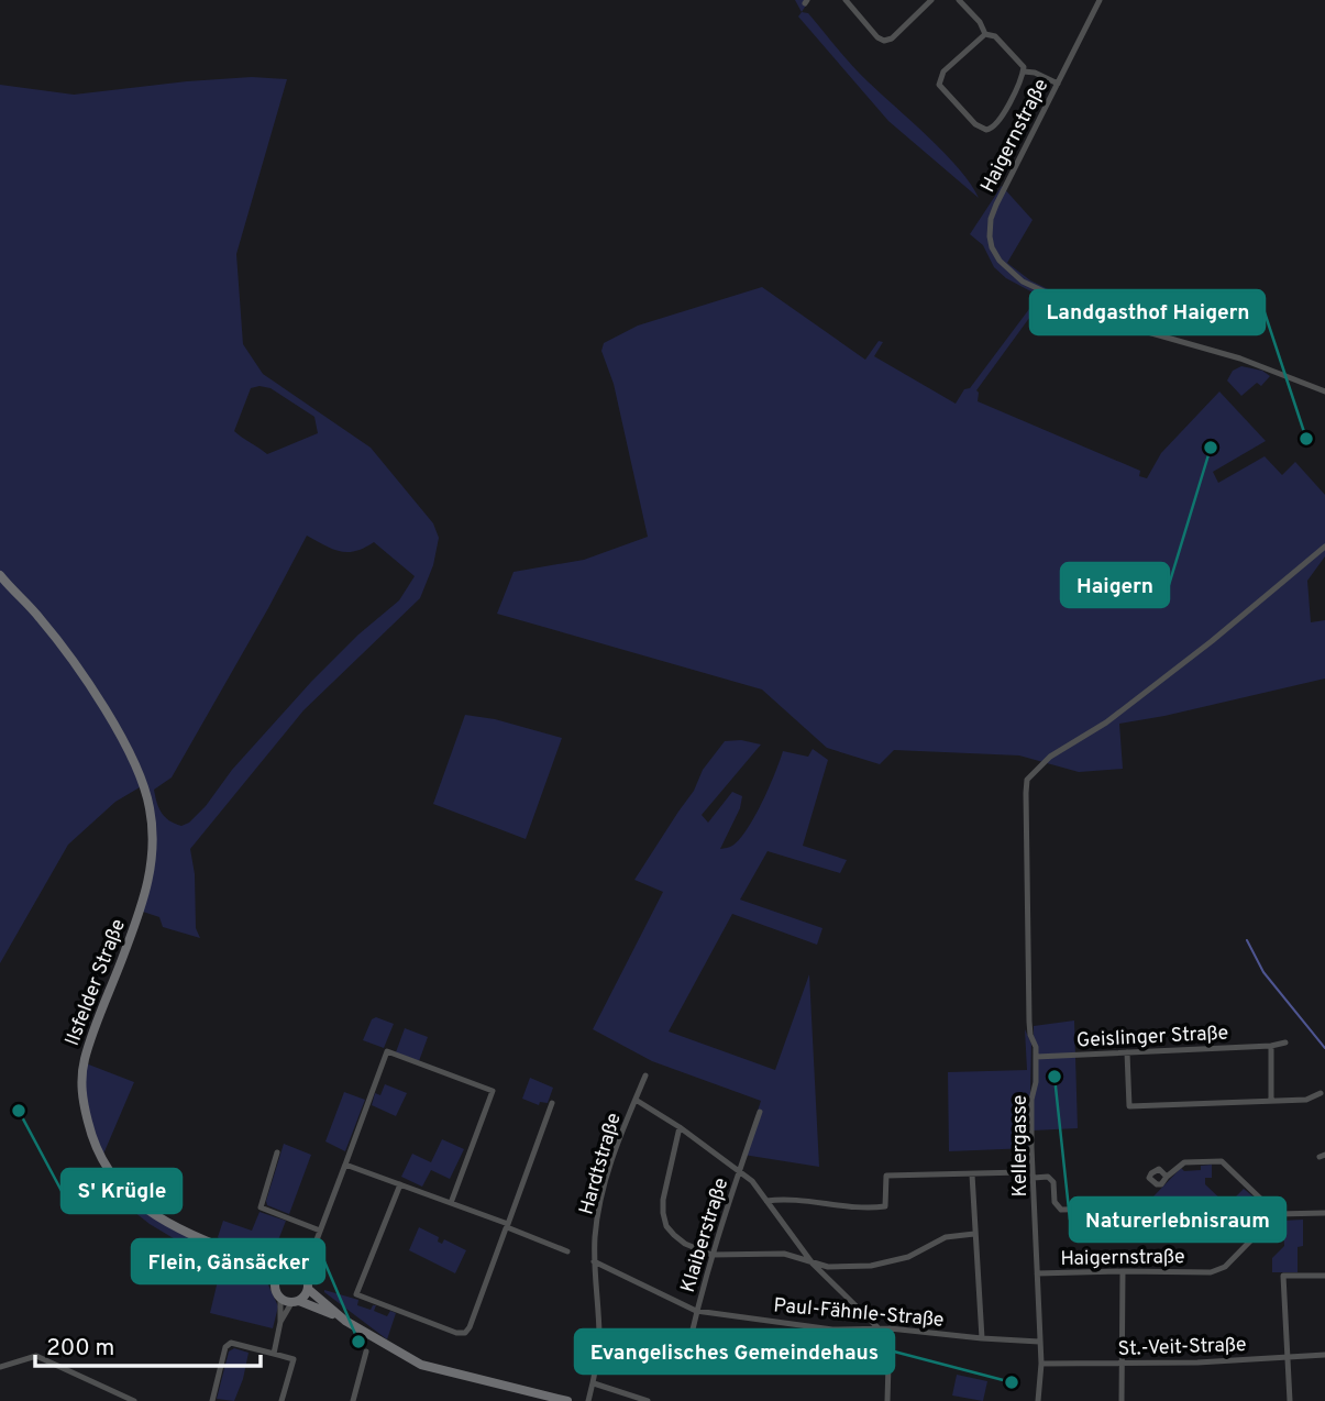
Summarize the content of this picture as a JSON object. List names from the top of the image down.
{
  "streets": {
    "main road": ["Ilsfelder Straße"],
    "street": [
      "Haigernstraße",
      "Geislinger Straße",
      "Kellergasse",
      "Hardtstraße",
      "Klaiberstraße",
      "Paul-Fähnle-Straße",
      "St.-Veit-Straße"
    ]
  },
  "crossings": [
    ["Haigernstraße", "Kellergasse"],
    ["Geislinger Straße", "Kellergasse"],
    ["Kellergasse", "Paul-Fähnle-Straße"],
    ["Kellergasse", "St.-Veit-Straße"],
    ["Hardtstraße", "Paul-Fähnle-Straße"],
    ["Klaiberstraße", "Paul-Fähnle-Straße"]
  ],
  "places": [
    "Landgasthof Haigern",
    "Haigern",
    "Naturerlebnisraum",
    "S' Krügle",
    "Flein, Gänsäcker",
    "Evangelisches Gemeindehaus"
  ],
  "scale_bar": "200 m"
}
